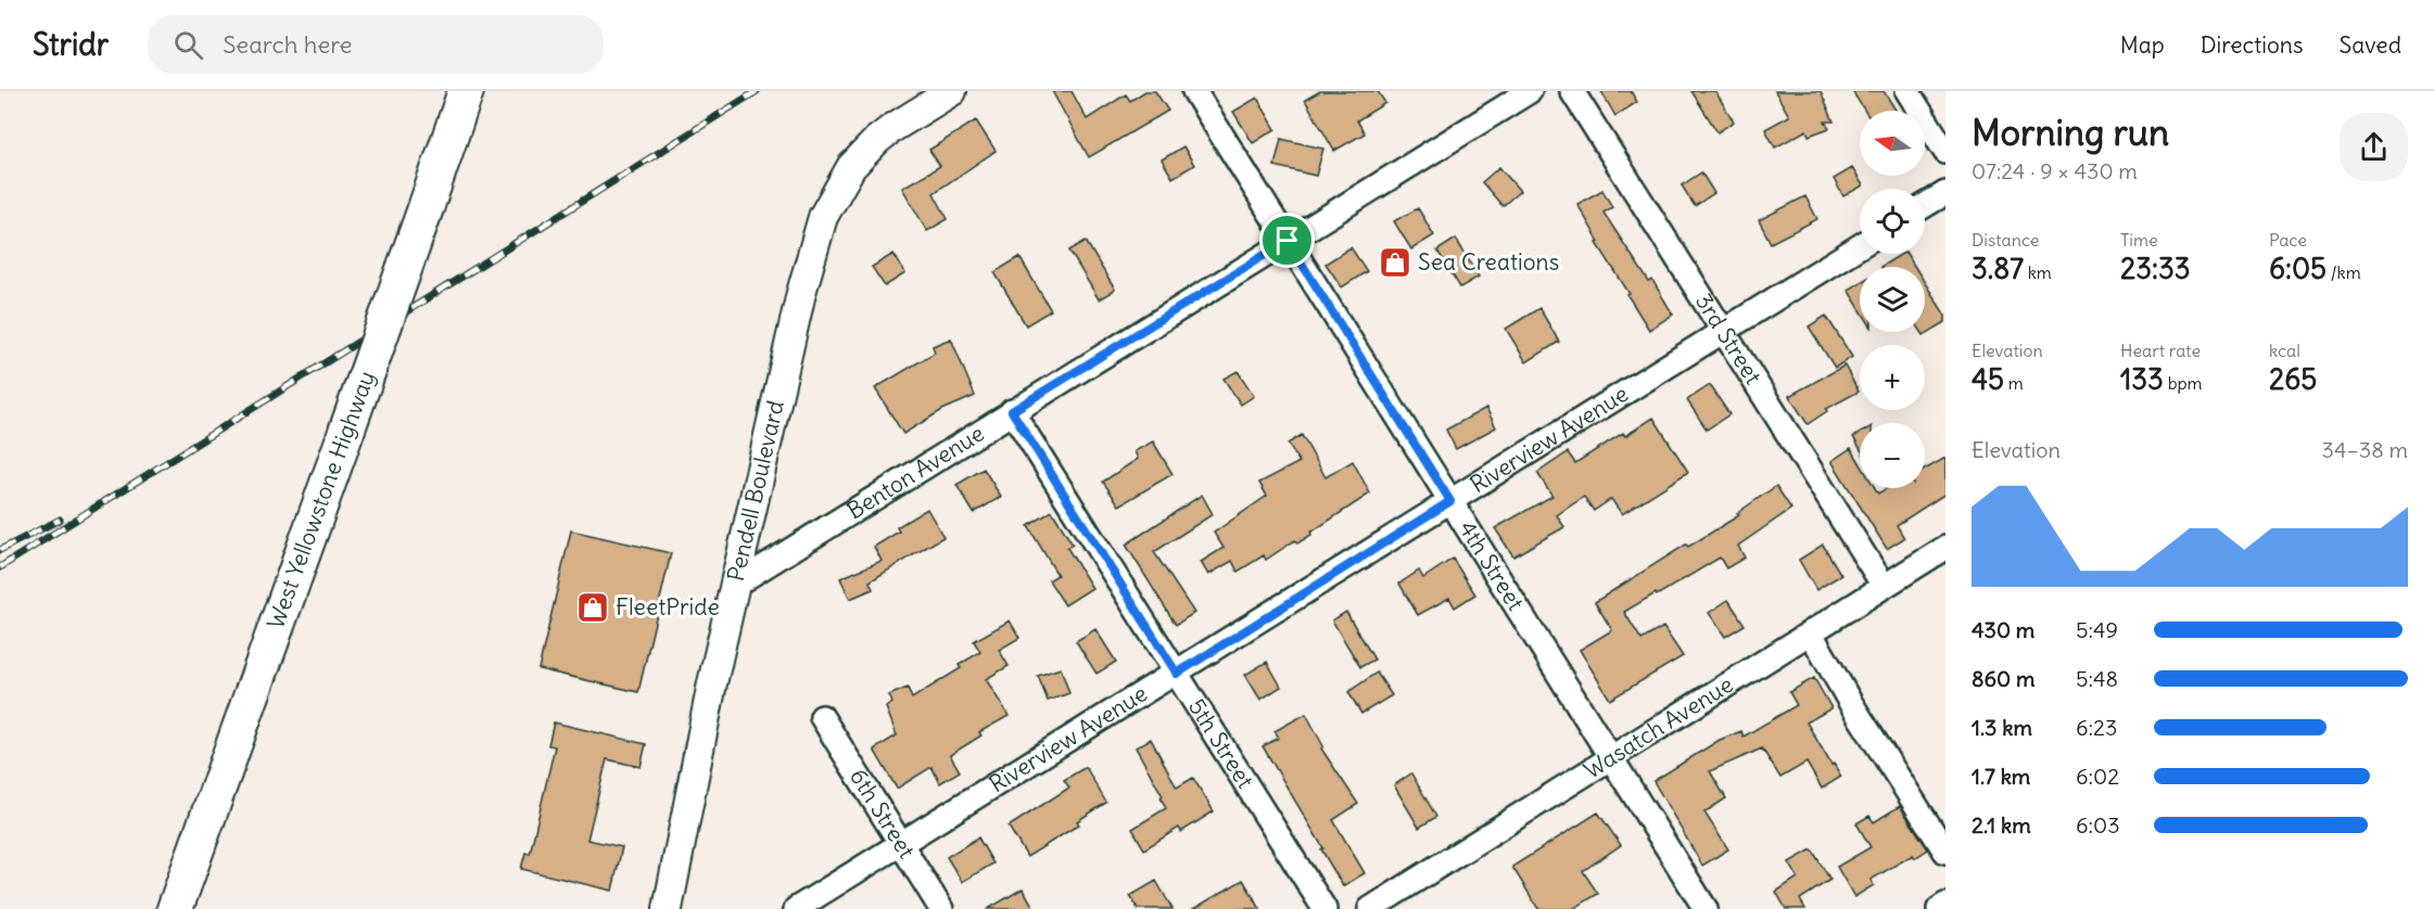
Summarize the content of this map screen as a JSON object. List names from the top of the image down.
{
  "streets": {
    "main road": ["West Yellowstone Highway"],
    "street": [
      "3rd Street",
      "Riverview Avenue",
      "Benton Avenue",
      "Pendell Boulevard",
      "4th Street",
      "Wasatch Avenue",
      "5th Street",
      "6th Street"
    ]
  },
  "crossings": [
    ["3rd Street", "Riverview Avenue"],
    ["3rd Street", "Wasatch Avenue"],
    ["Riverview Avenue", "4th Street"],
    ["Riverview Avenue", "5th Street"],
    ["Riverview Avenue", "6th Street"],
    ["Benton Avenue", "Pendell Boulevard"],
    ["Benton Avenue", "4th Street"],
    ["Benton Avenue", "5th Street"],
    ["4th Street", "Wasatch Avenue"]
  ],
  "places": {
    "shop": ["Sea Creations", "FleetPride"]
  },
  "north": "left",
  "page": {
    "header": "Stridr",
    "search": "Search here",
    "nav": ["Map", "Directions", "Saved"],
    "heading": ["Morning run", "07:24 · 9 × 430 m"],
    "map_buttons": ["+", "−"],
    "stats": [
      ["Distance", "3.87 km"],
      ["Time", "23:33"],
      ["Pace", "6:05 /km"],
      ["Elevation", "45 m"],
      ["Heart rate", "133 bpm"],
      ["kcal", "265"]
    ],
    "chart": ["Elevation", "34–38 m"],
    "list": [
      {
        "name": "430 m",
        "note": "5:49"
      },
      {
        "name": "860 m",
        "note": "5:48"
      },
      {
        "name": "1.3 km",
        "note": "6:23"
      },
      {
        "name": "1.7 km",
        "note": "6:02"
      },
      {
        "name": "2.1 km",
        "note": "6:03"
      }
    ]
  }
}
